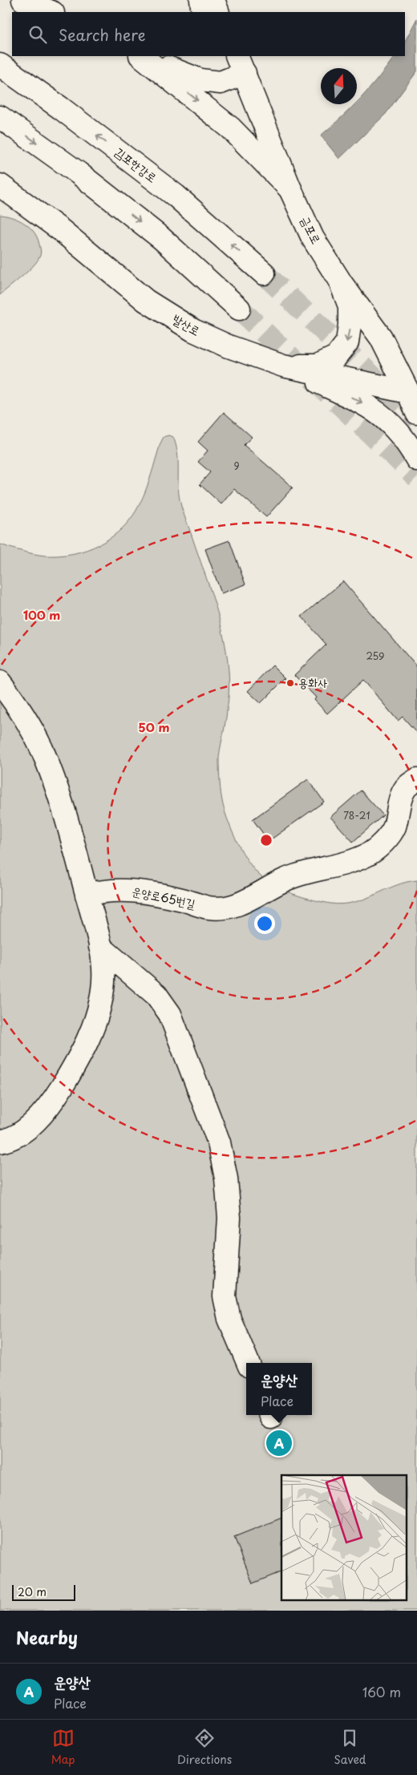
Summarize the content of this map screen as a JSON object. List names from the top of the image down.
{
  "streets": {
    "main road": [
      "김포한강로",
      "금포로",
      "발산로",
      "운양로65번길"
    ]
  },
  "crossings": [
    ["금포로", "발산로"]
  ],
  "places": ["용화사"],
  "house_numbers": ["9", "259", "78-21"],
  "scale_bar": "20 m",
  "north": "top",
  "page": {
    "search": "Search here",
    "popup": ["운양산", "Place"],
    "pins": "A",
    "scale": "20 m",
    "heading": "Nearby",
    "list": [
      {
        "mark": "A",
        "name": "운양산",
        "note": "Place",
        "value": "160 m"
      }
    ],
    "nav": ["Map", "Directions", "Saved"]
  },
  "rings": ["100 m", "50 m"]
}
